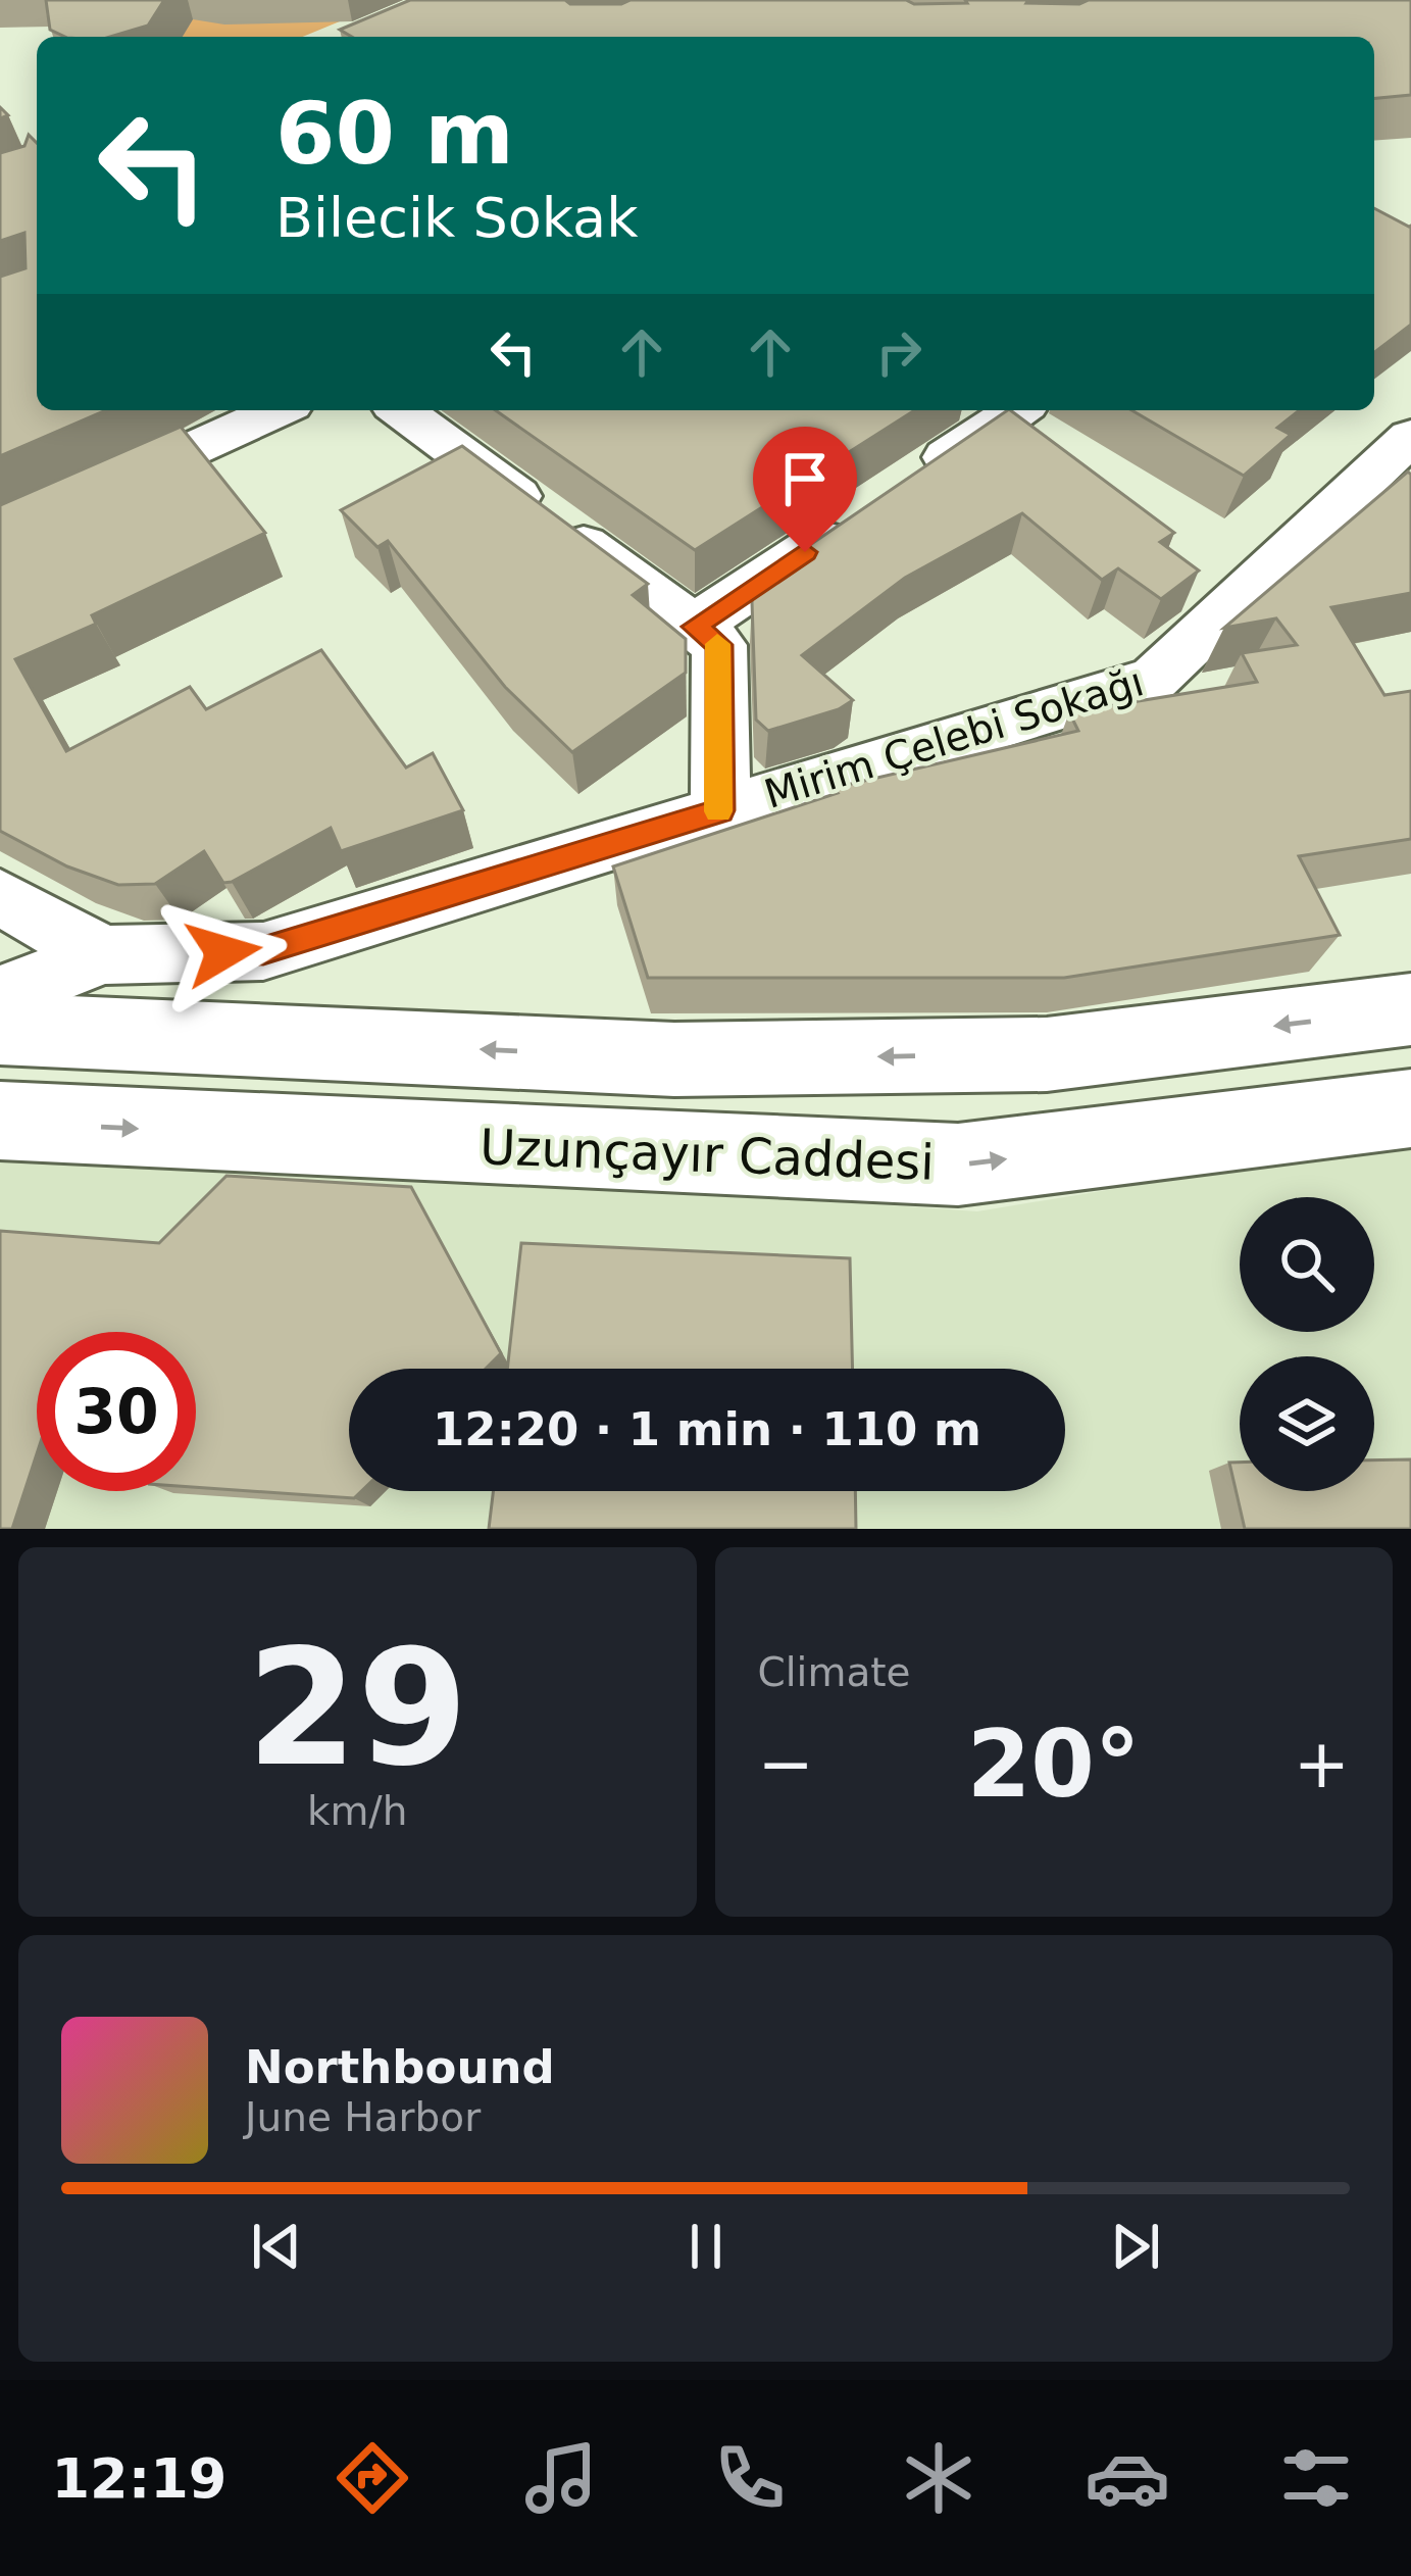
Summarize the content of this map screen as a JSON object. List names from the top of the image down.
{
  "streets": {
    "main road": ["Uzunçayır Caddesi"],
    "street": ["Mirim Çelebi Sokağı"]
  },
  "page": {
    "turn": ["60 m", "Bilecik Sokak"],
    "limit": "30",
    "trip": "12:20 · 1 min · 110 m",
    "tile": [
      ["29", "km/h"],
      "Climate"
    ],
    "heat": ["−", "20°", "+"],
    "song": ["Northbound", "June Harbor"],
    "tabs": "12:19"
  }
}
